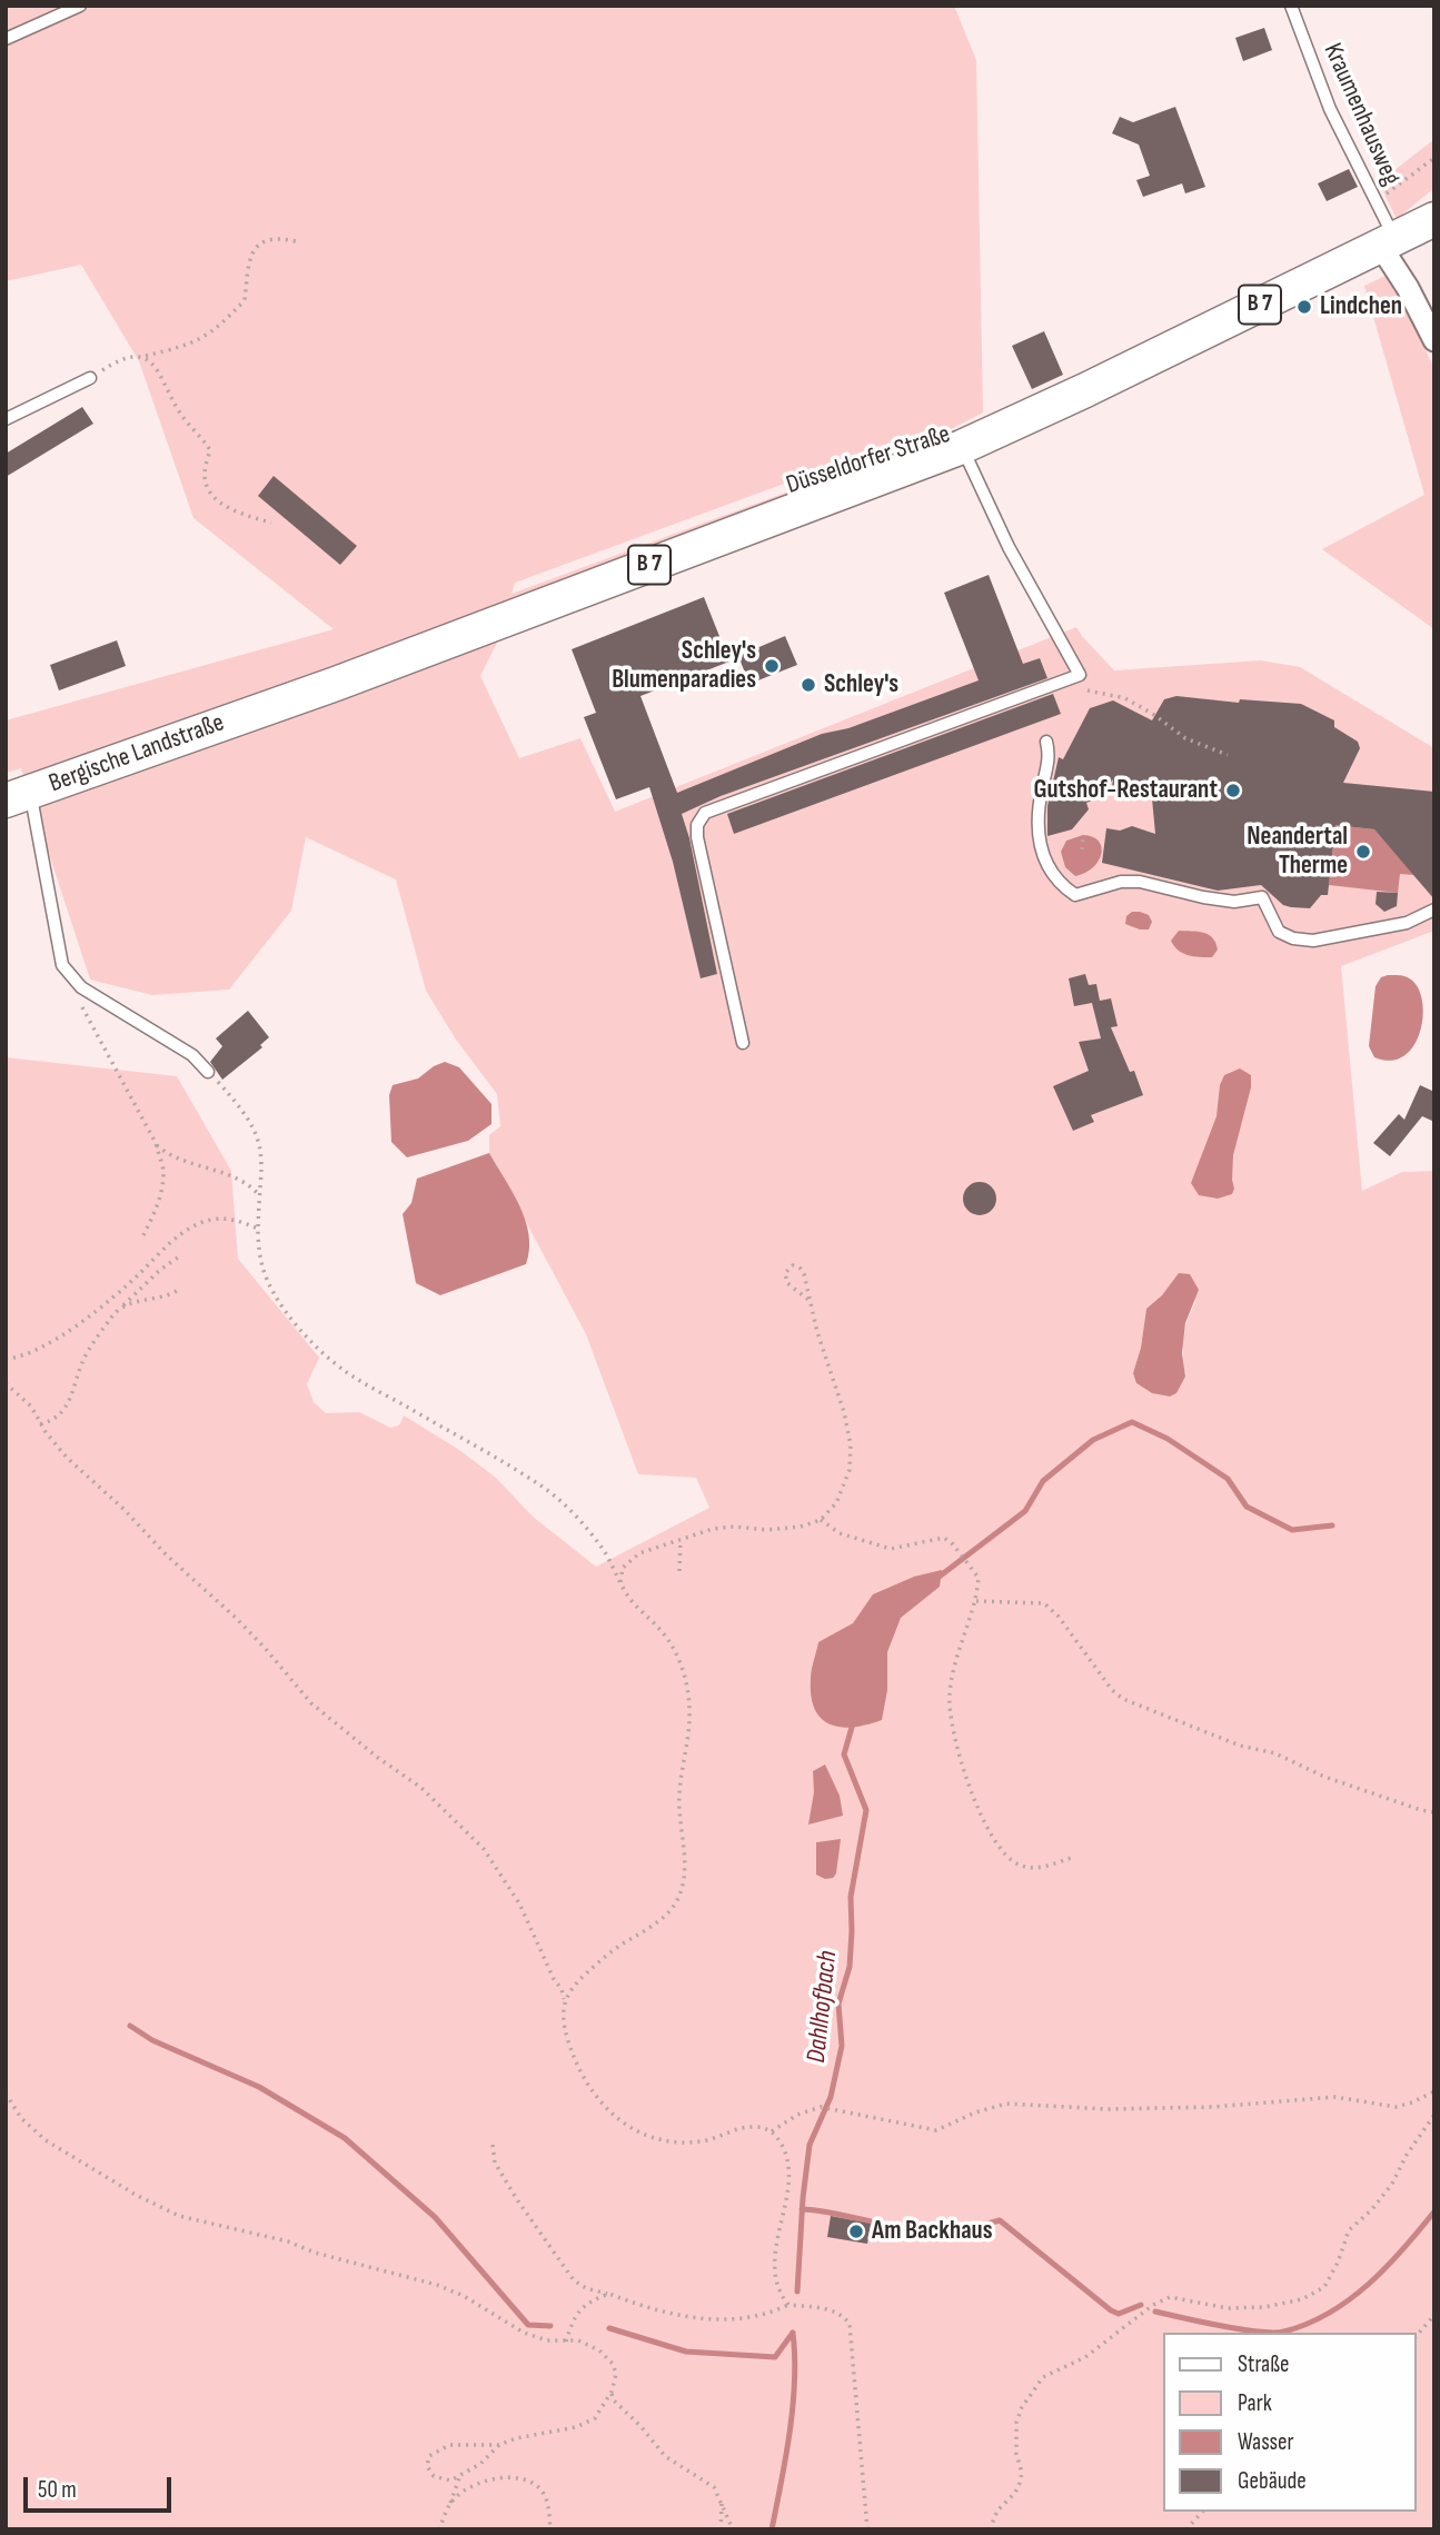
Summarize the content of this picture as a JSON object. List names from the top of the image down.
{
  "streets": {
    "main road": ["B 7", "Düsseldorfer Straße", "Bergische Landstraße"],
    "lane": ["Kraumenhausweg"]
  },
  "crossings": [
    ["Kraumenhausweg", "Düsseldorfer Straße"],
    ["Düsseldorfer Straße", "Bergische Landstraße"]
  ],
  "water": ["Dahlhofbach"],
  "places": [
    "Lindchen",
    "Schley's Blumenparadies",
    "Schley's",
    "Gutshof-Restaurant",
    "Neandertal Therme",
    "Am Backhaus"
  ],
  "legend": [
    "Straße",
    "Park",
    "Wasser",
    "Gebäude"
  ],
  "scale_bar": "50 m"
}
